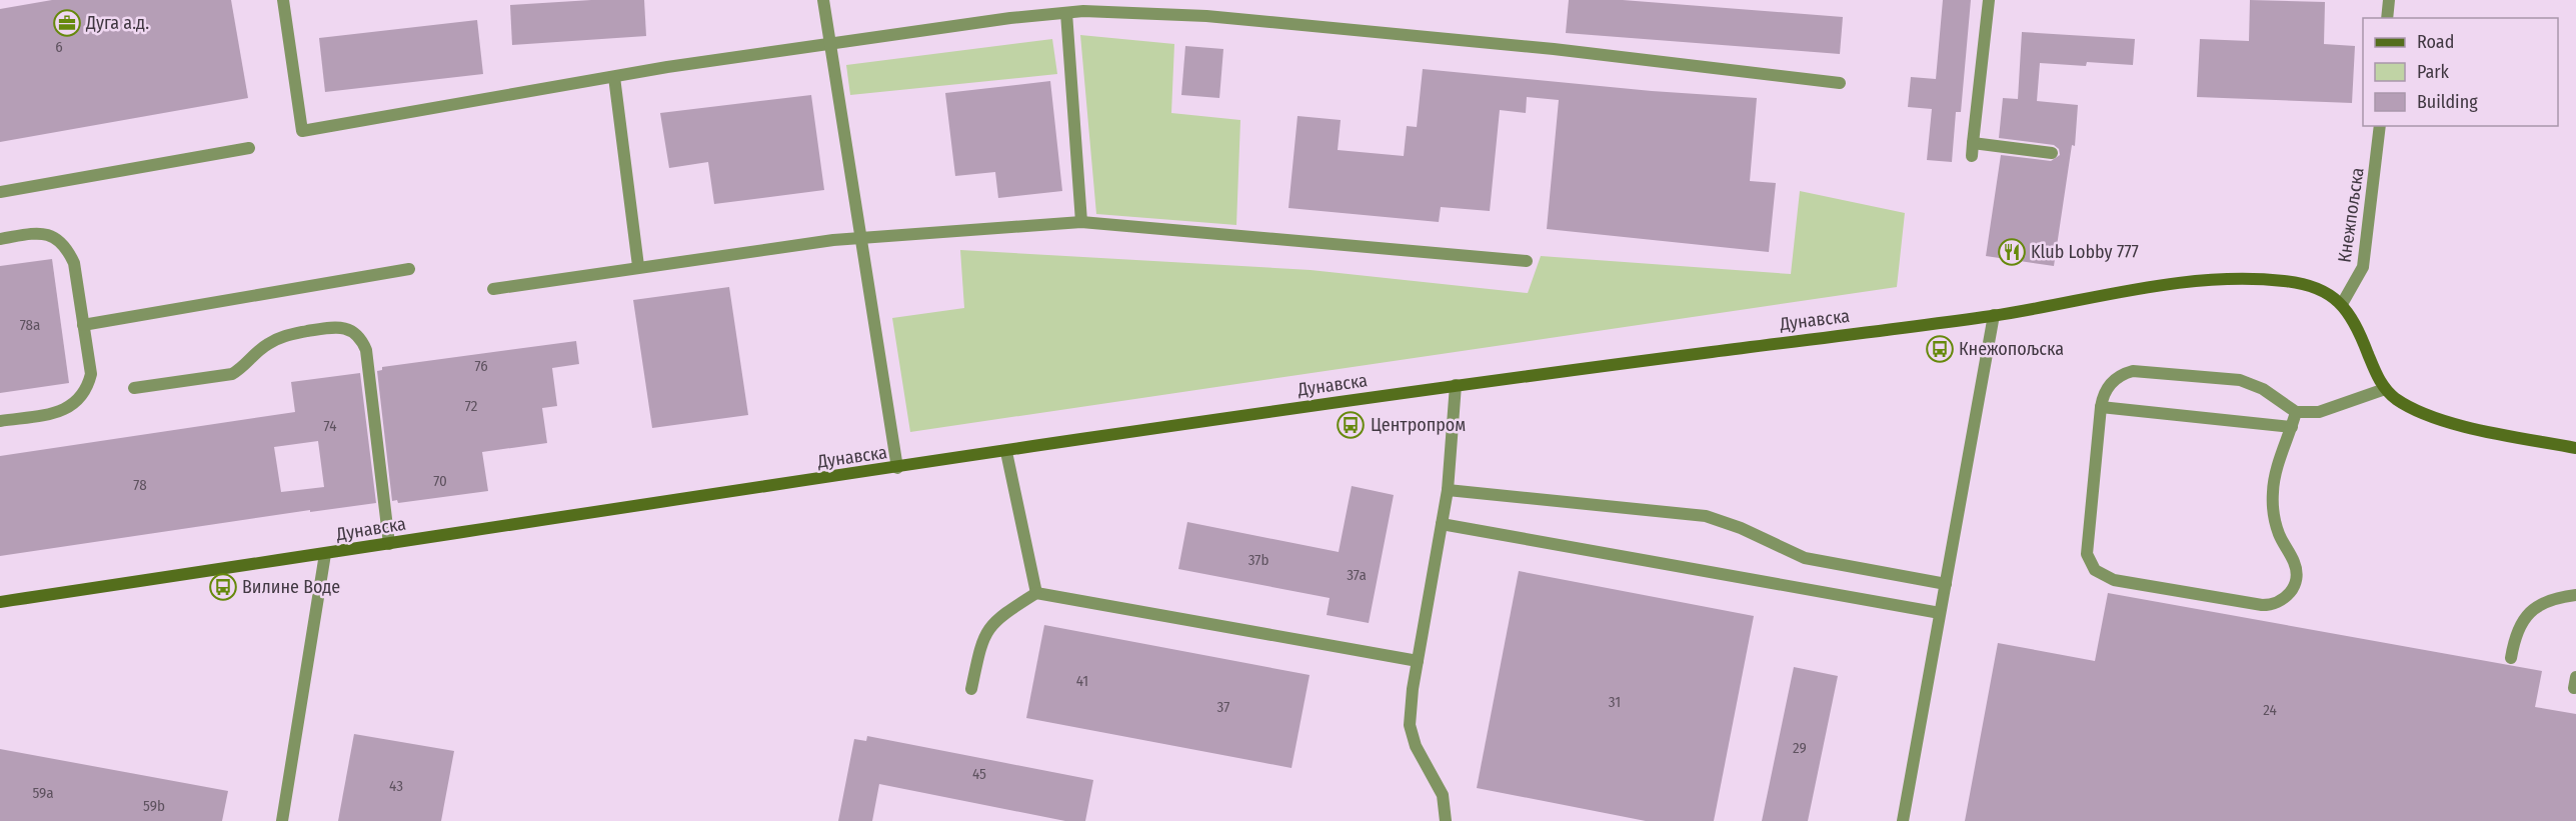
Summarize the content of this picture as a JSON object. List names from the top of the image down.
{
  "streets": {
    "main road": ["Дунавска"],
    "street": ["Кнежпољска"]
  },
  "crossings": [
    ["Кнежпољска", "Дунавска"]
  ],
  "places": {
    "office": ["Дуга а.д."],
    "restaurant": ["Klub Lobby 777"],
    "bus stop": ["Кнежопољска", "Центропром", "Вилине Воде"]
  },
  "house_numbers": [
    "6",
    "78a",
    "76",
    "72",
    "74",
    "70",
    "78",
    "37b",
    "37a",
    "41",
    "31",
    "37",
    "24",
    "29",
    "45",
    "43",
    "59a",
    "59b"
  ],
  "legend": ["Road", "Park", "Building"]
}
